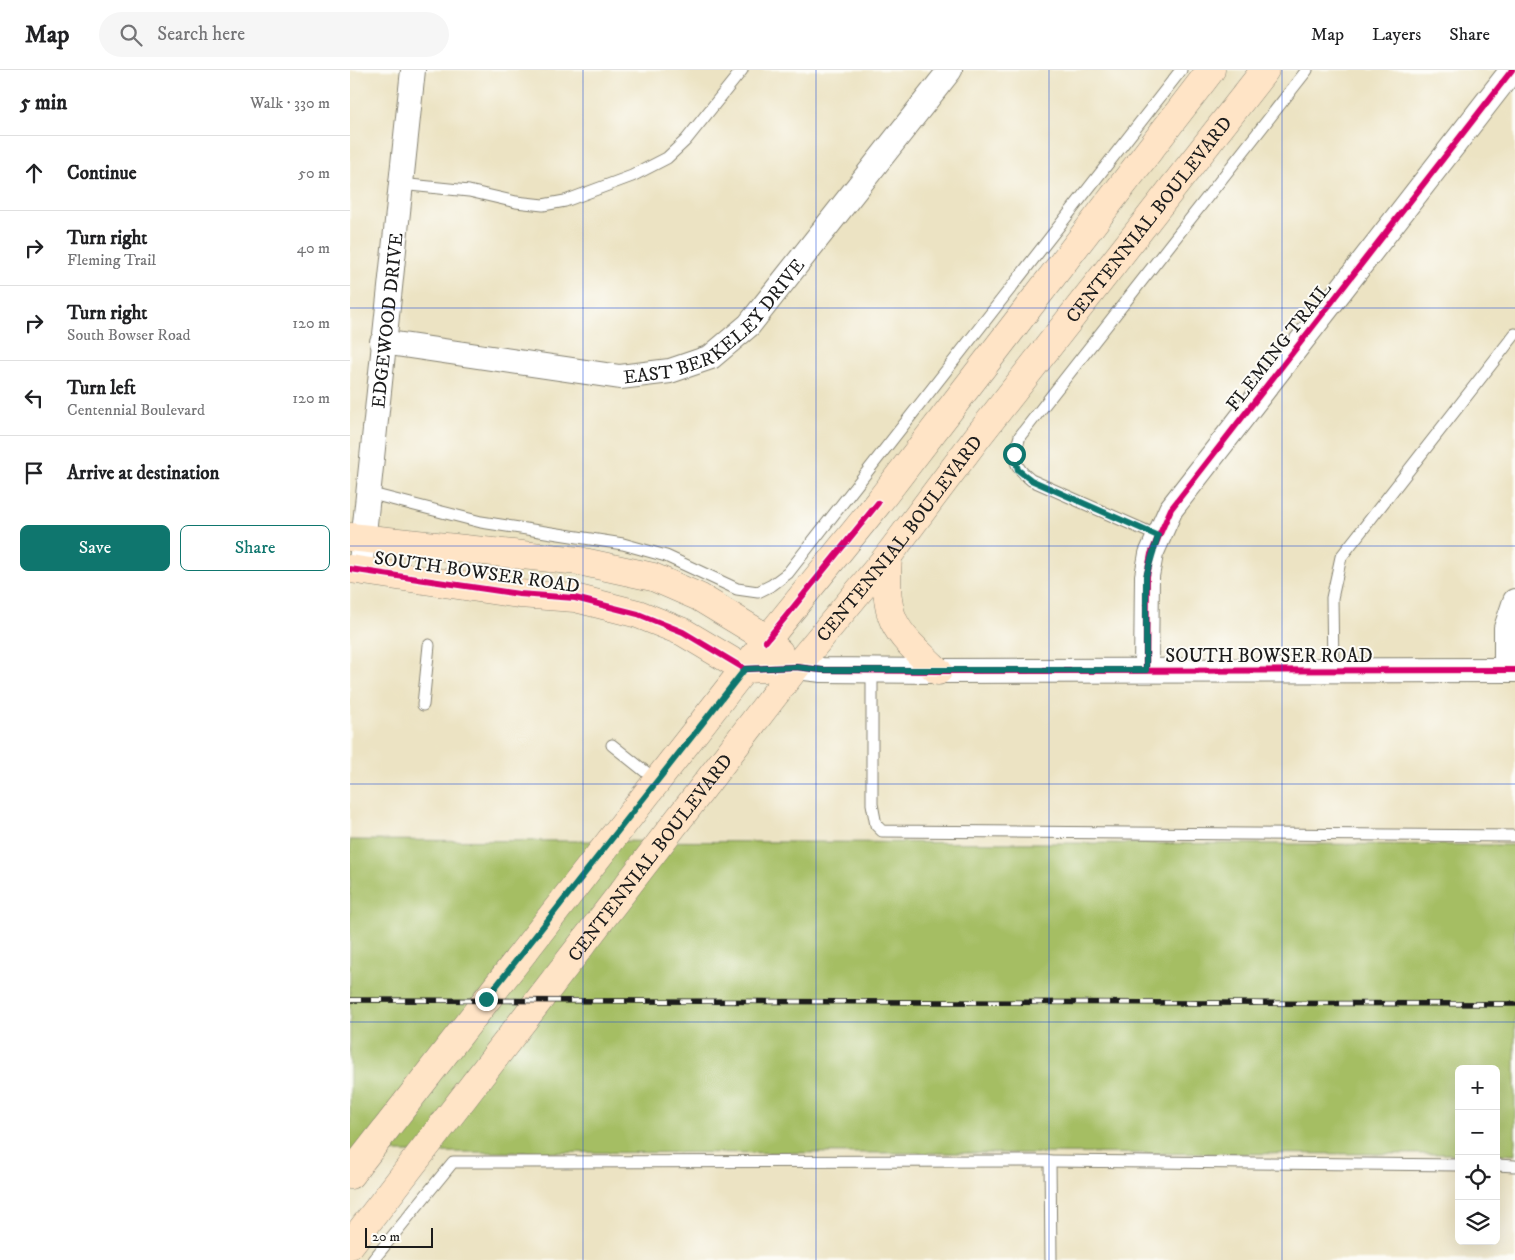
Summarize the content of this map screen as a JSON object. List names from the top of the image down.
{
  "streets": {
    "main road": ["CENTENNIAL BOULEVARD", "SOUTH BOWSER ROAD"],
    "street": ["EAST BERKELEY DRIVE", "EDGEWOOD DRIVE", "FLEMING TRAIL"]
  },
  "crossings": [
    ["CENTENNIAL BOULEVARD", "SOUTH BOWSER ROAD"],
    ["EAST BERKELEY DRIVE", "EDGEWOOD DRIVE"],
    ["EDGEWOOD DRIVE", "SOUTH BOWSER ROAD"],
    ["FLEMING TRAIL", "SOUTH BOWSER ROAD"]
  ],
  "scale_bar": "20 m",
  "page": {
    "header": "Map",
    "search": "Search here",
    "nav": ["Map", "Layers", "Share"],
    "heading": ["5 min", "Walk · 330 m"],
    "list": [
      ["Continue", "50 m"],
      ["Turn right", "Fleming Trail", "40 m"],
      ["Turn right", "South Bowser Road", "120 m"],
      ["Turn left", "Centennial Boulevard", "120 m"],
      "Arrive at destination"
    ],
    "buttons": ["Save", "Share"],
    "map_buttons": ["+", "−"],
    "scale": "20 m"
  }
}
